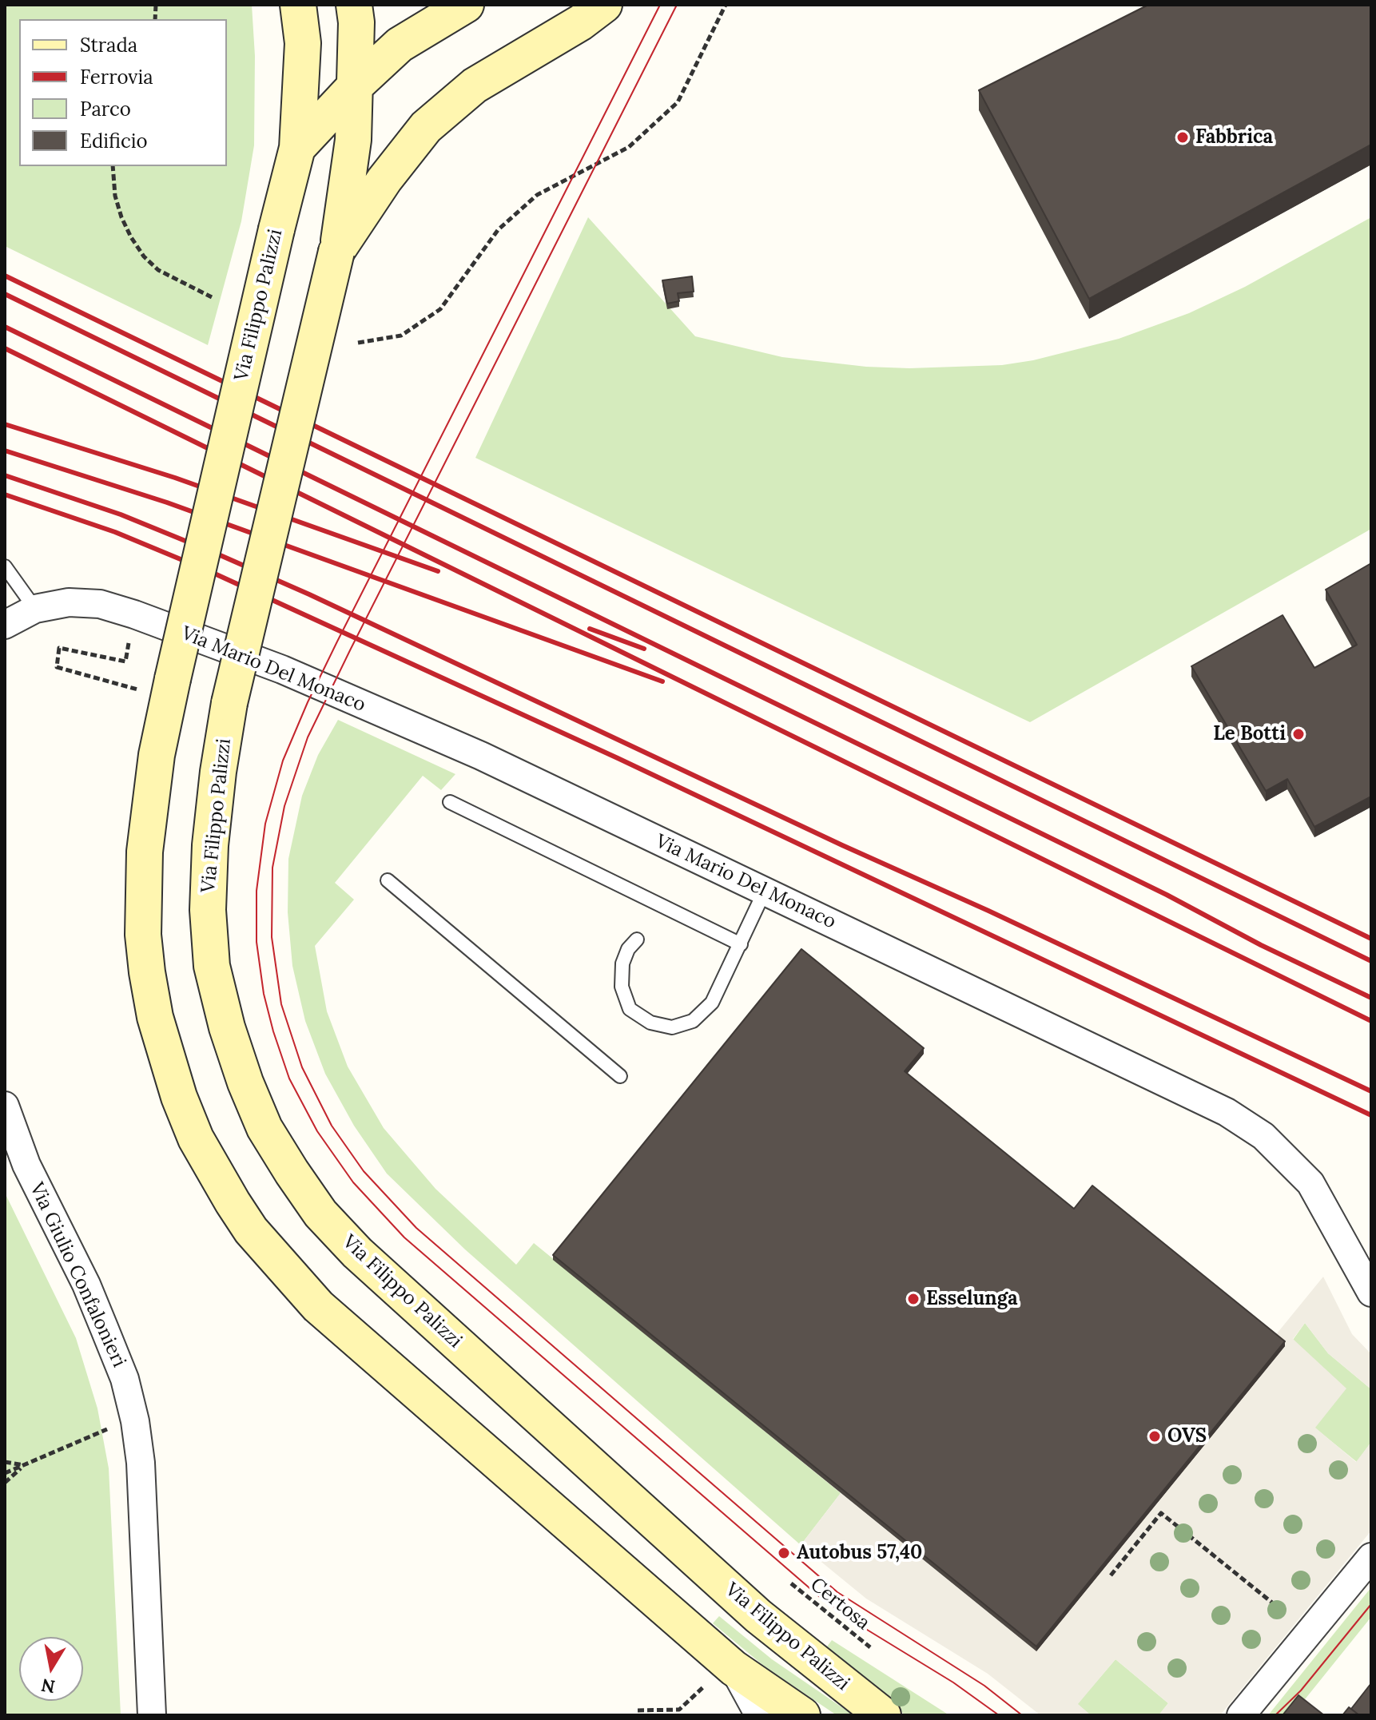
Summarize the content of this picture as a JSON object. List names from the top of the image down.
{
  "streets": {
    "main road": ["Via Filippo Palizzi"],
    "street": ["Via Mario Del Monaco", "Via Giulio Confalonieri"],
    "path": ["Certosa"]
  },
  "places": [
    "Fabbrica",
    "Le Botti",
    "Esselunga",
    "OVS",
    "Autobus 57,40"
  ],
  "legend": [
    "Strada",
    "Ferrovia",
    "Parco",
    "Edificio"
  ],
  "north": "bottom"
}
